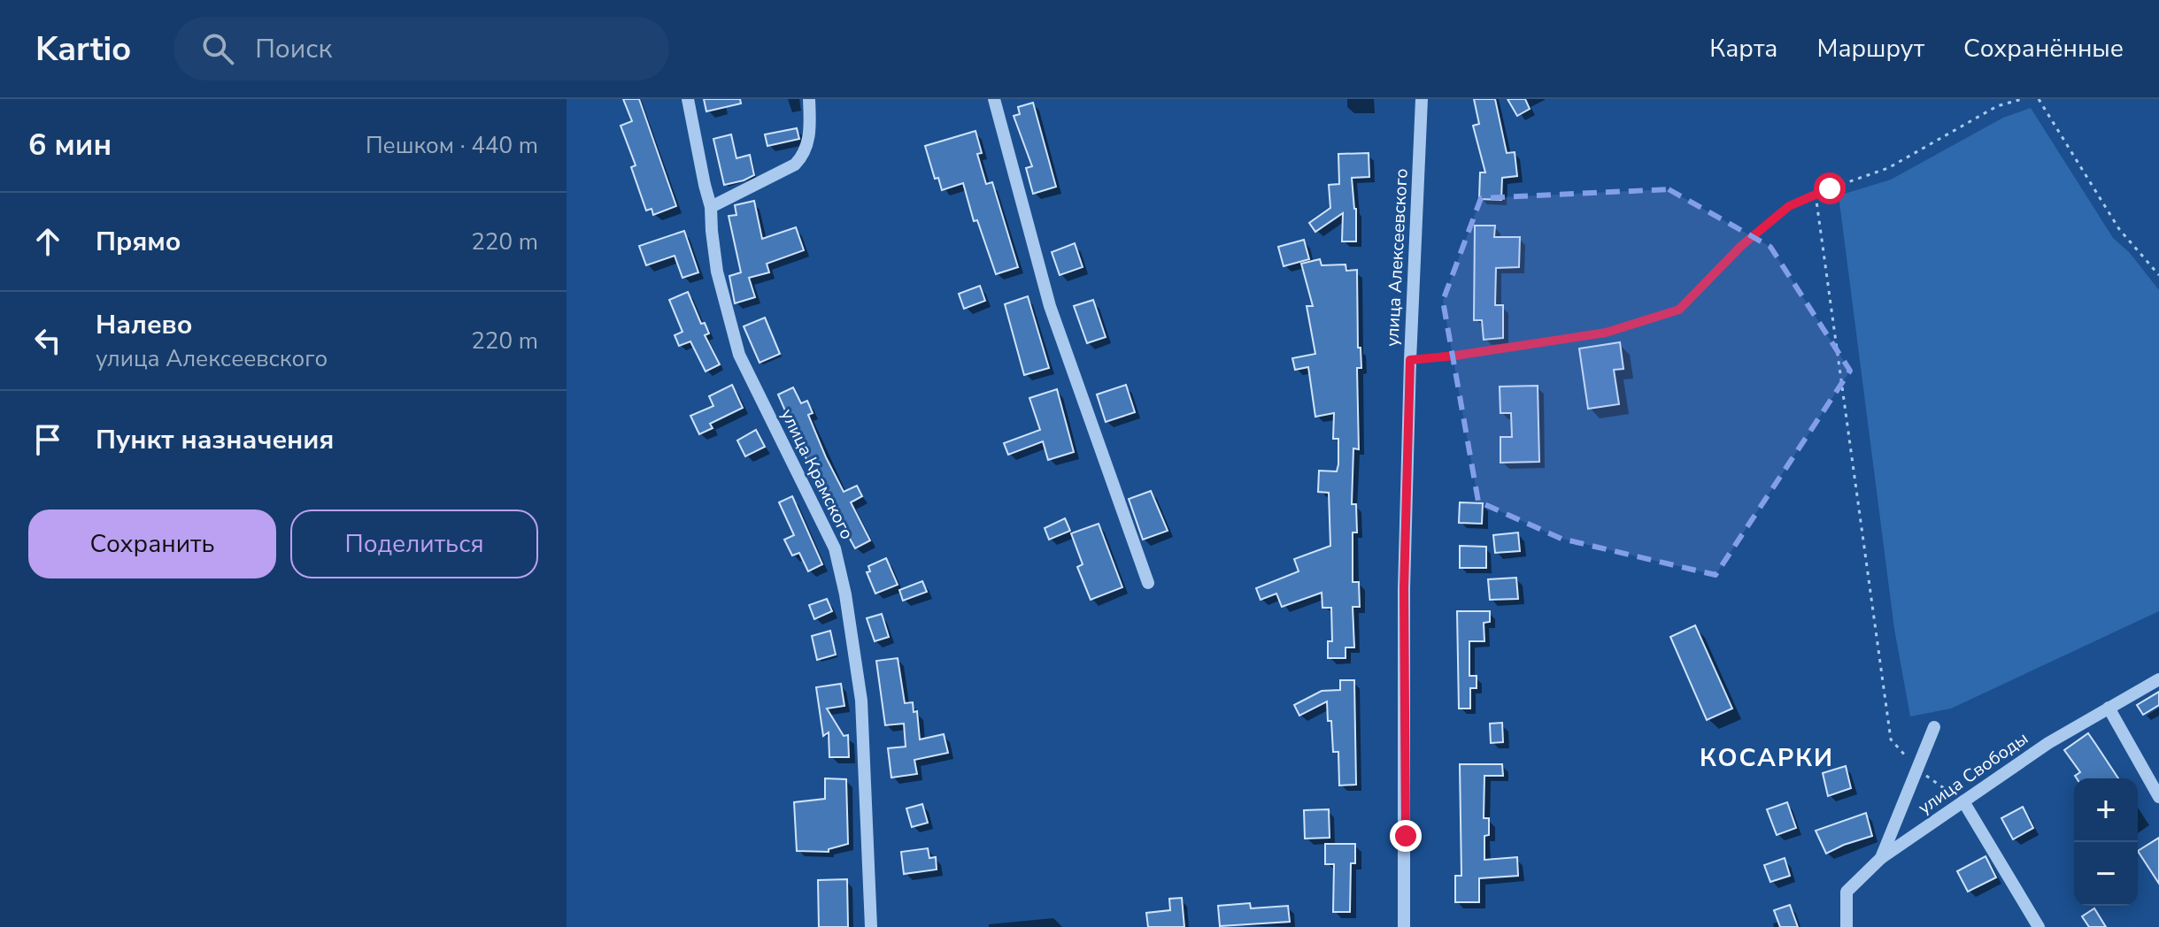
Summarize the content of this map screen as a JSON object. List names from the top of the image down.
{
  "streets": {
    "street": ["улица Алексеевского", "улица Крамского", "улица Свободы"]
  },
  "districts": ["КОСАРКИ"],
  "page": {
    "header": "Kartio",
    "search": "Поиск",
    "nav": ["Карта", "Маршрут", "Сохранённые"],
    "heading": ["6 мин", "Пешком · 440 m"],
    "list": [
      ["Прямо", "220 m"],
      ["Налево", "улица Алексеевского", "220 m"],
      "Пункт назначения"
    ],
    "buttons": ["Сохранить", "Поделиться"],
    "map_buttons": ["+", "−"]
  }
}
